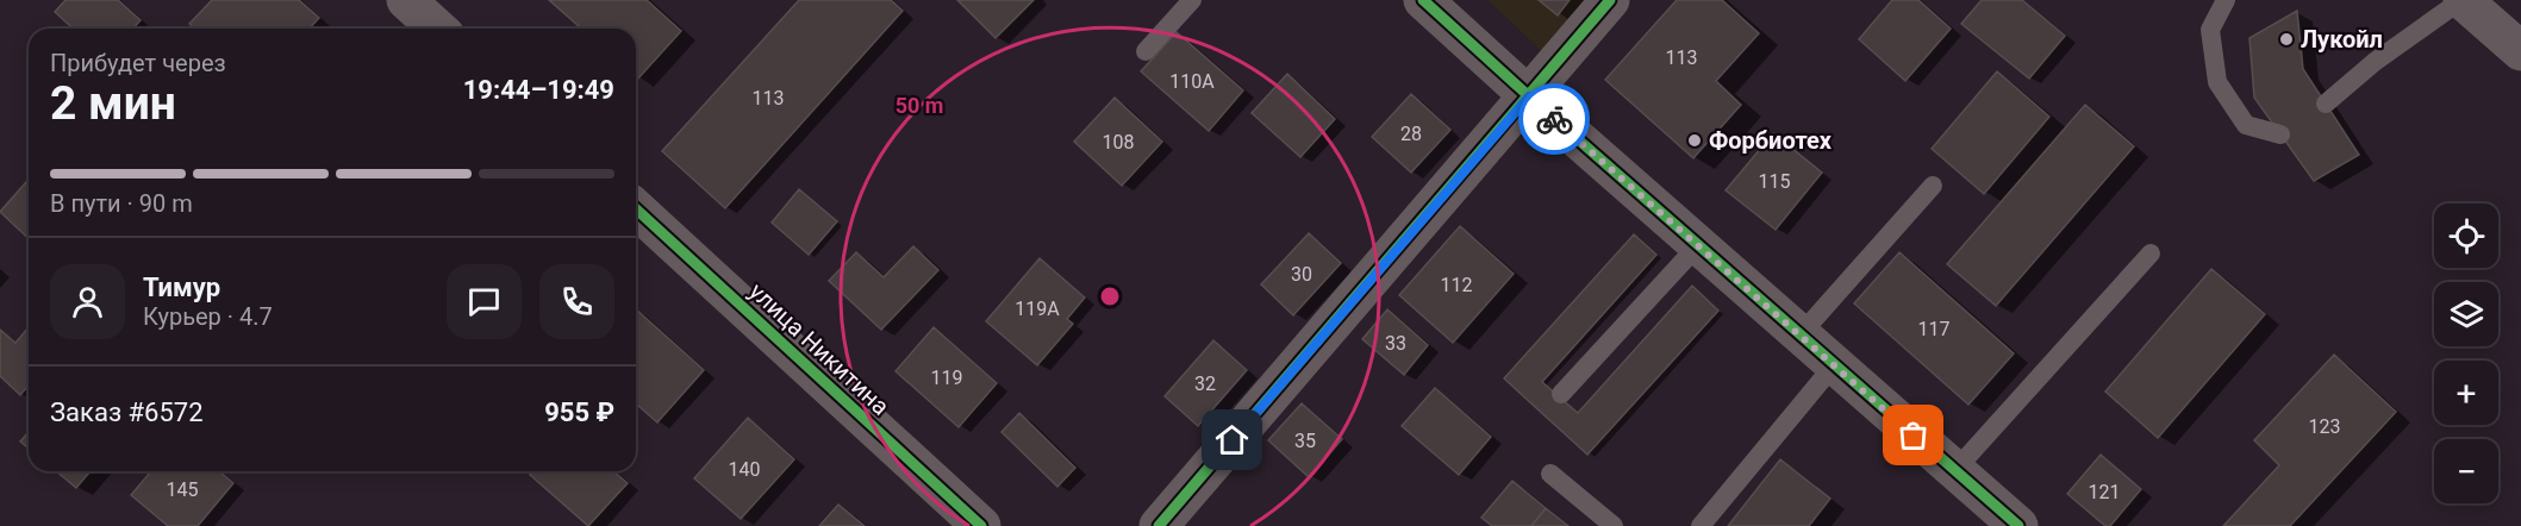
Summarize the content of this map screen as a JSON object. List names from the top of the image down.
{
  "streets": {
    "street": ["улица Никитина"]
  },
  "places": ["Лукойл", "Форбиотех"],
  "house_numbers": [
    "113",
    "110А",
    "113",
    "28",
    "108",
    "115",
    "30",
    "112",
    "119А",
    "117",
    "33",
    "119",
    "32",
    "123",
    "35",
    "140",
    "145",
    "121"
  ],
  "page": {
    "heading": ["2 мин", "Прибудет через", "19:44–19:49"],
    "panel": [
      "Тимур",
      "Курьер · 4.7",
      "Заказ #6572",
      "955 ₽"
    ],
    "bar": "В пути · 90 m",
    "map_buttons": ["+", "−"]
  },
  "rings": ["50 m"]
}
